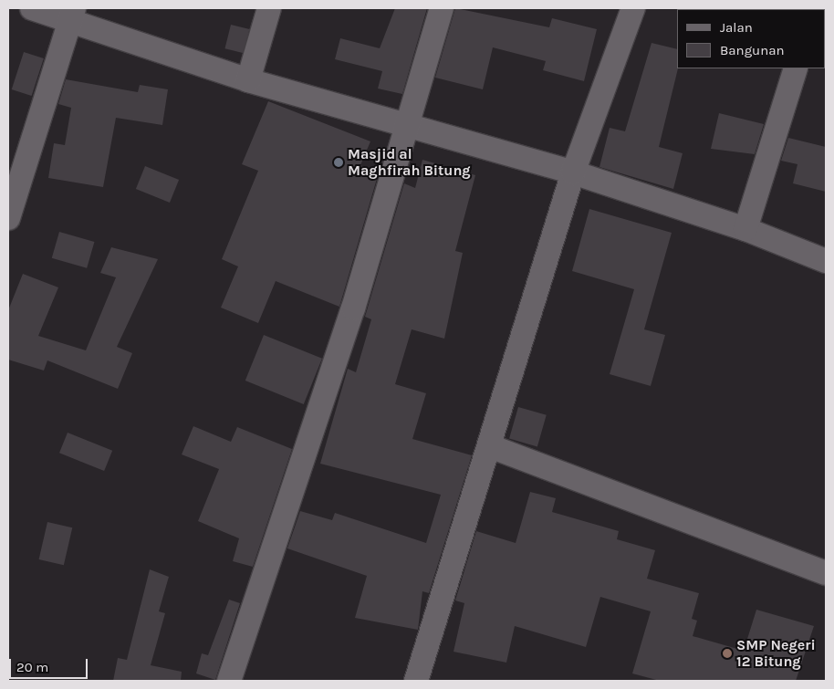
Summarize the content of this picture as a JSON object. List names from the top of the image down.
{
  "places": ["Masjid al Maghfirah Bitung", "SMP Negeri 12 Bitung"],
  "legend": ["Jalan", "Bangunan"],
  "scale_bar": "20 m"
}
